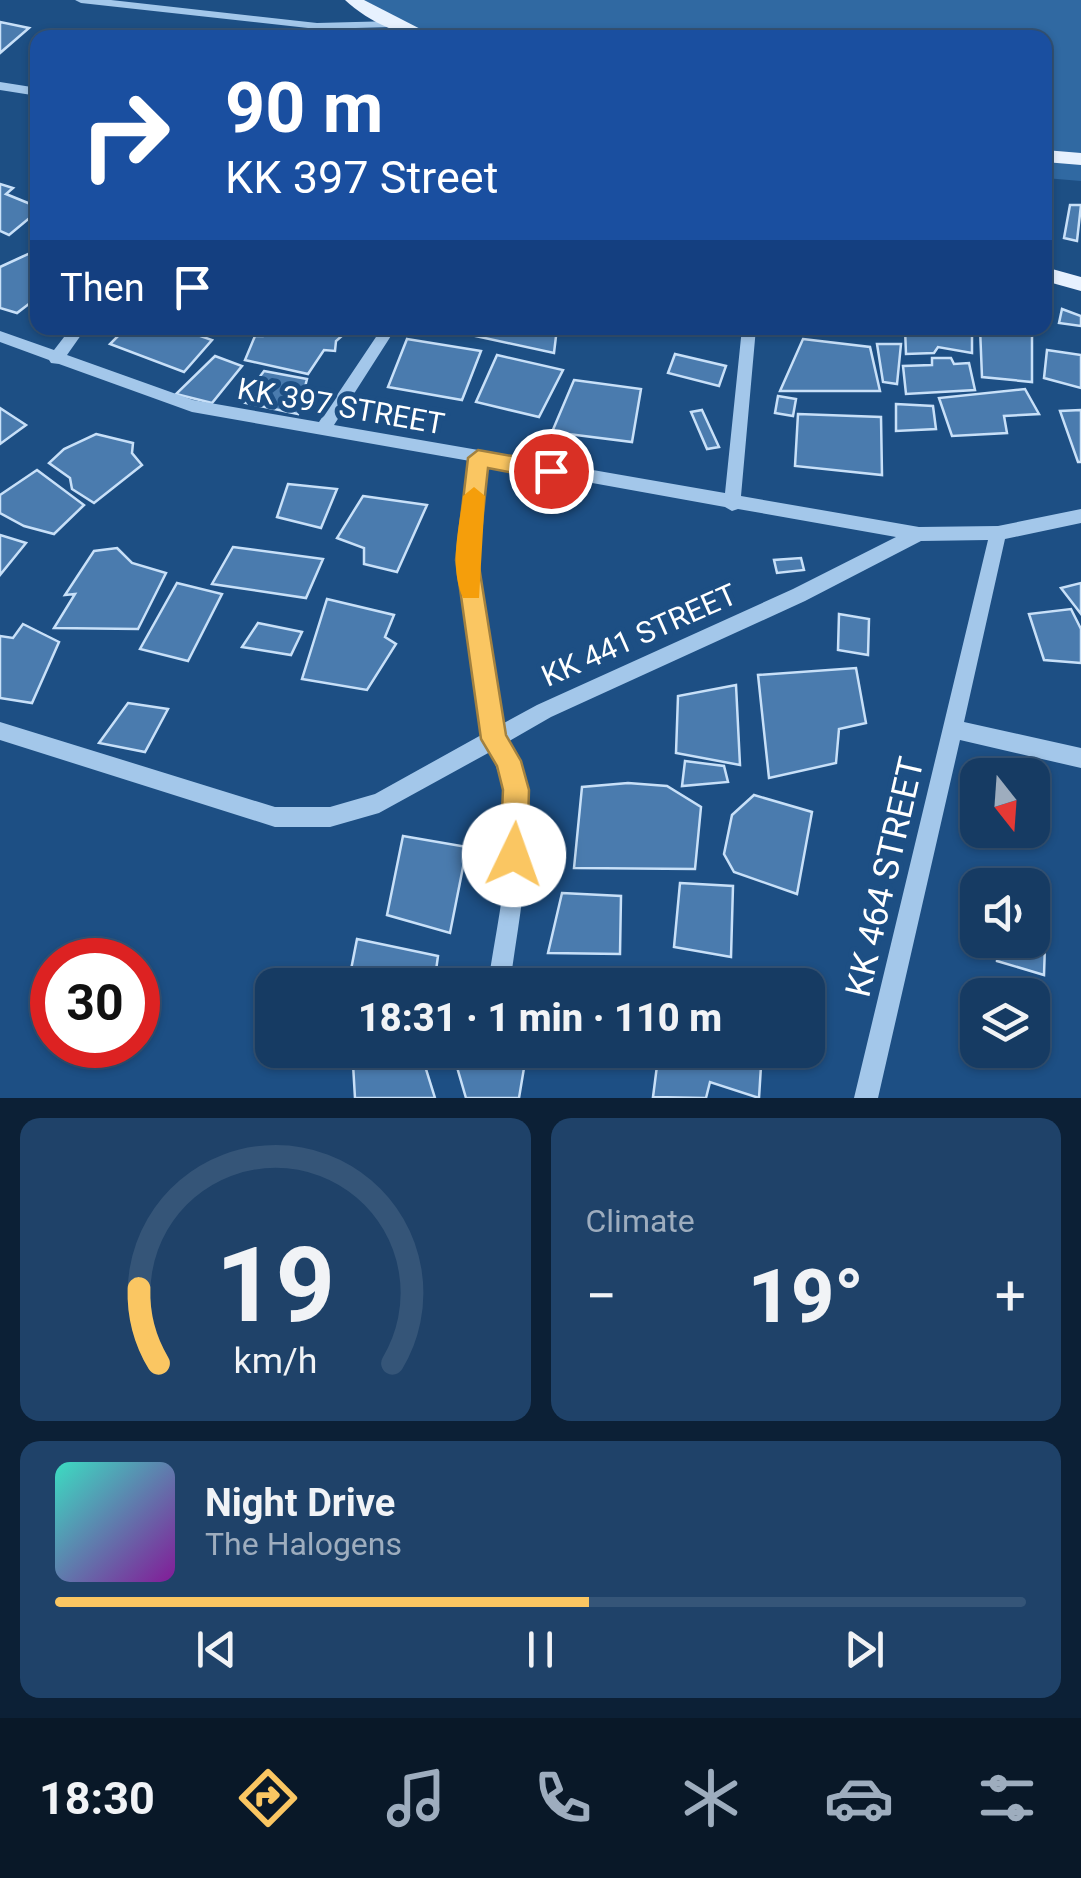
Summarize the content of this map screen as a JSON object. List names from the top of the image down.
{
  "streets": {
    "street": ["KK 397 STREET", "KK 441 STREET", "KK 464 STREET"]
  },
  "crossings": [
    ["KK 397 STREET", "KK 441 STREET"],
    ["KK 441 STREET", "KK 464 STREET"]
  ],
  "north": "bottom",
  "page": {
    "turn": ["90 m", "KK 397 Street"],
    "then": "Then",
    "limit": "30",
    "trip": "18:31 · 1 min · 110 m",
    "tile": "Climate",
    "heat": ["−", "19°", "+"],
    "song": ["Night Drive", "The Halogens"],
    "tabs": "18:30",
    "gauge": ["19", "km/h"]
  }
}
